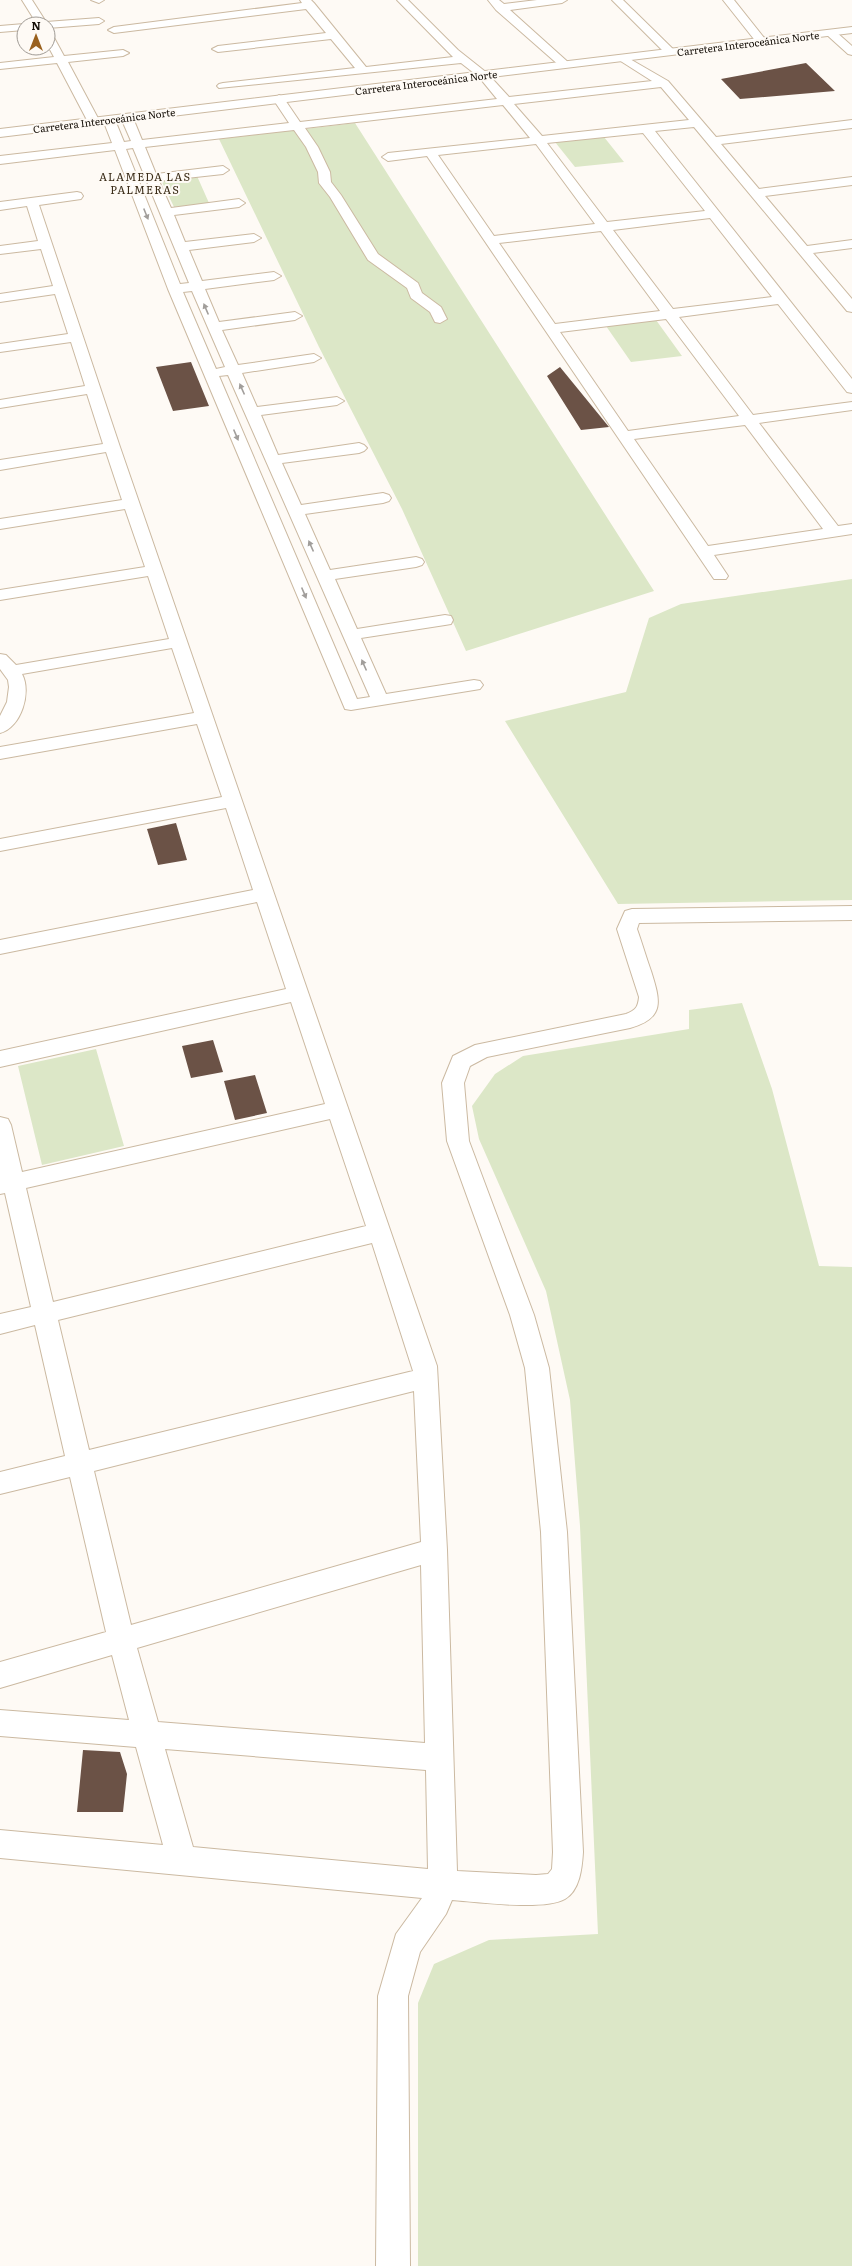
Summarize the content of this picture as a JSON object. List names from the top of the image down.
{
  "streets": {
    "main road": ["Carretera Interoceánica Norte"]
  },
  "districts": ["ALAMEDA LAS PALMERAS"],
  "north": "top"
}
